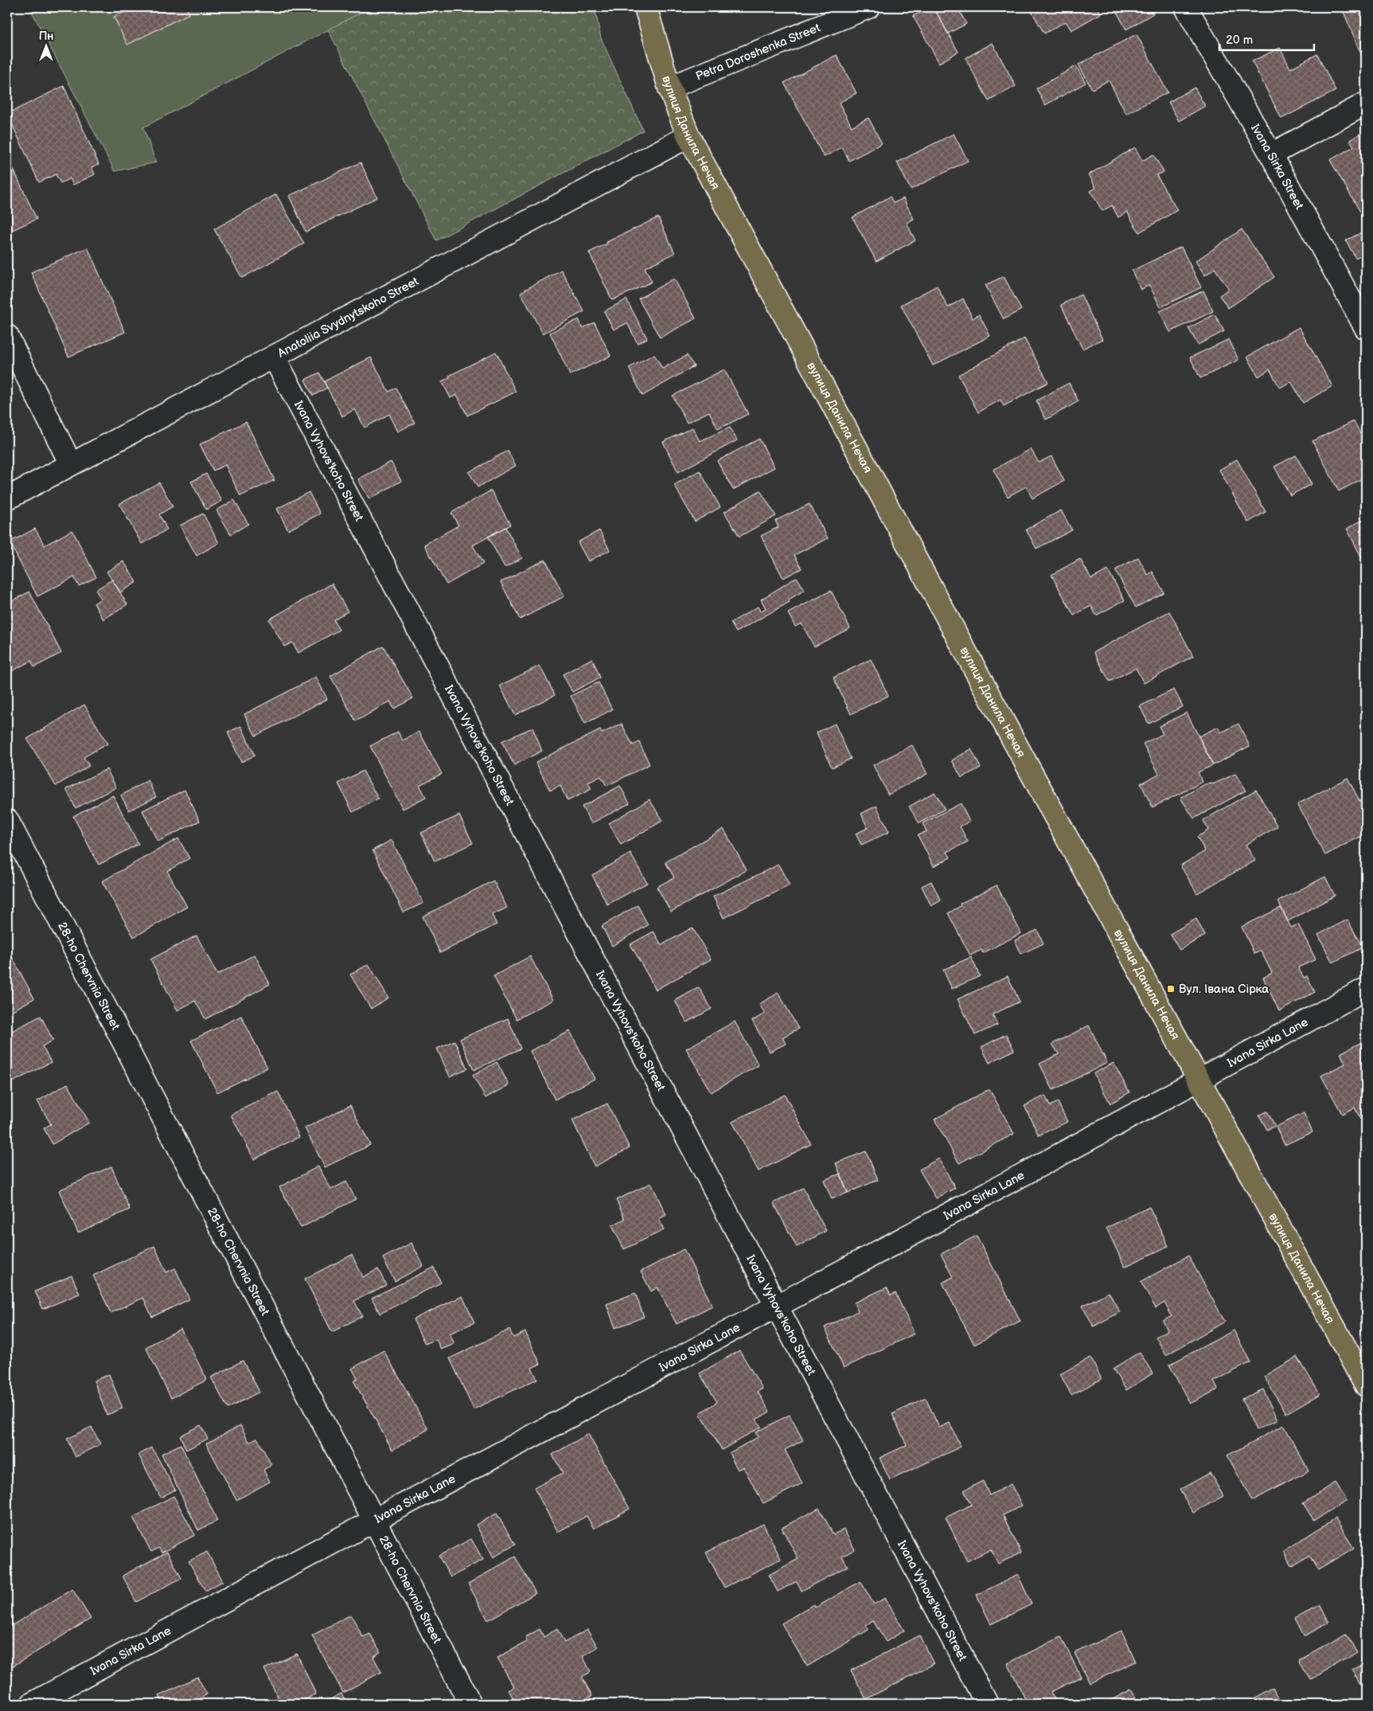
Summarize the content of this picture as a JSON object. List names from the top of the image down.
{
  "streets": {
    "main road": ["вулиця Данила Нечая"],
    "street": [
      "Petra Doroshenka Street",
      "Ivana Sirka Street",
      "Anatoliia Svydnytskoho Street",
      "Ivana Vyhovs'koho Street",
      "28-ho Chervnia Street",
      "Ivana Sirka Lane"
    ]
  },
  "crossings": [
    ["Petra Doroshenka Street", "вулиця Данила Нечая"],
    ["вулиця Данила Нечая", "Anatoliia Svydnytskoho Street"],
    ["вулиця Данила Нечая", "Ivana Sirka Lane"],
    ["Anatoliia Svydnytskoho Street", "Ivana Vyhovs'koho Street"],
    ["Ivana Vyhovs'koho Street", "Ivana Sirka Lane"],
    ["28-ho Chervnia Street", "Ivana Sirka Lane"]
  ],
  "places": {
    "transit": ["Вул. Івана Сірка"]
  },
  "scale_bar": "20 m",
  "north": "top"
}
